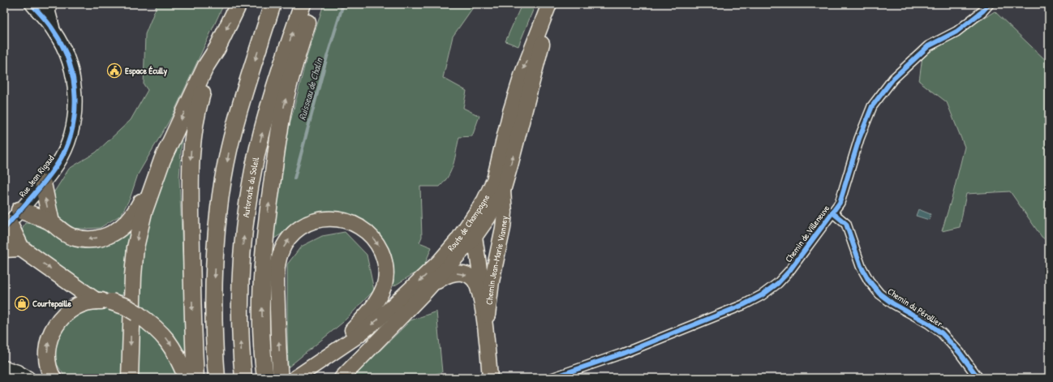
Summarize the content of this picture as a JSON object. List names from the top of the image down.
{
  "streets": {
    "highway": ["Autoroute du Soleil"],
    "main road": ["Route de Champagne", "Chemin Jean-Marie Vianney"],
    "street": ["Rue Jean Rigaud", "Chemin de Villeneuve", "Chemin du Pérollier"]
  },
  "crossings": [
    ["Route de Champagne", "Chemin Jean-Marie Vianney"],
    ["Chemin de Villeneuve", "Chemin du Pérollier"]
  ],
  "water": ["Ruisseau de Chalin"],
  "places": {
    "public building": ["Espace Écully"],
    "shop": ["Courtepaille"]
  }
}
